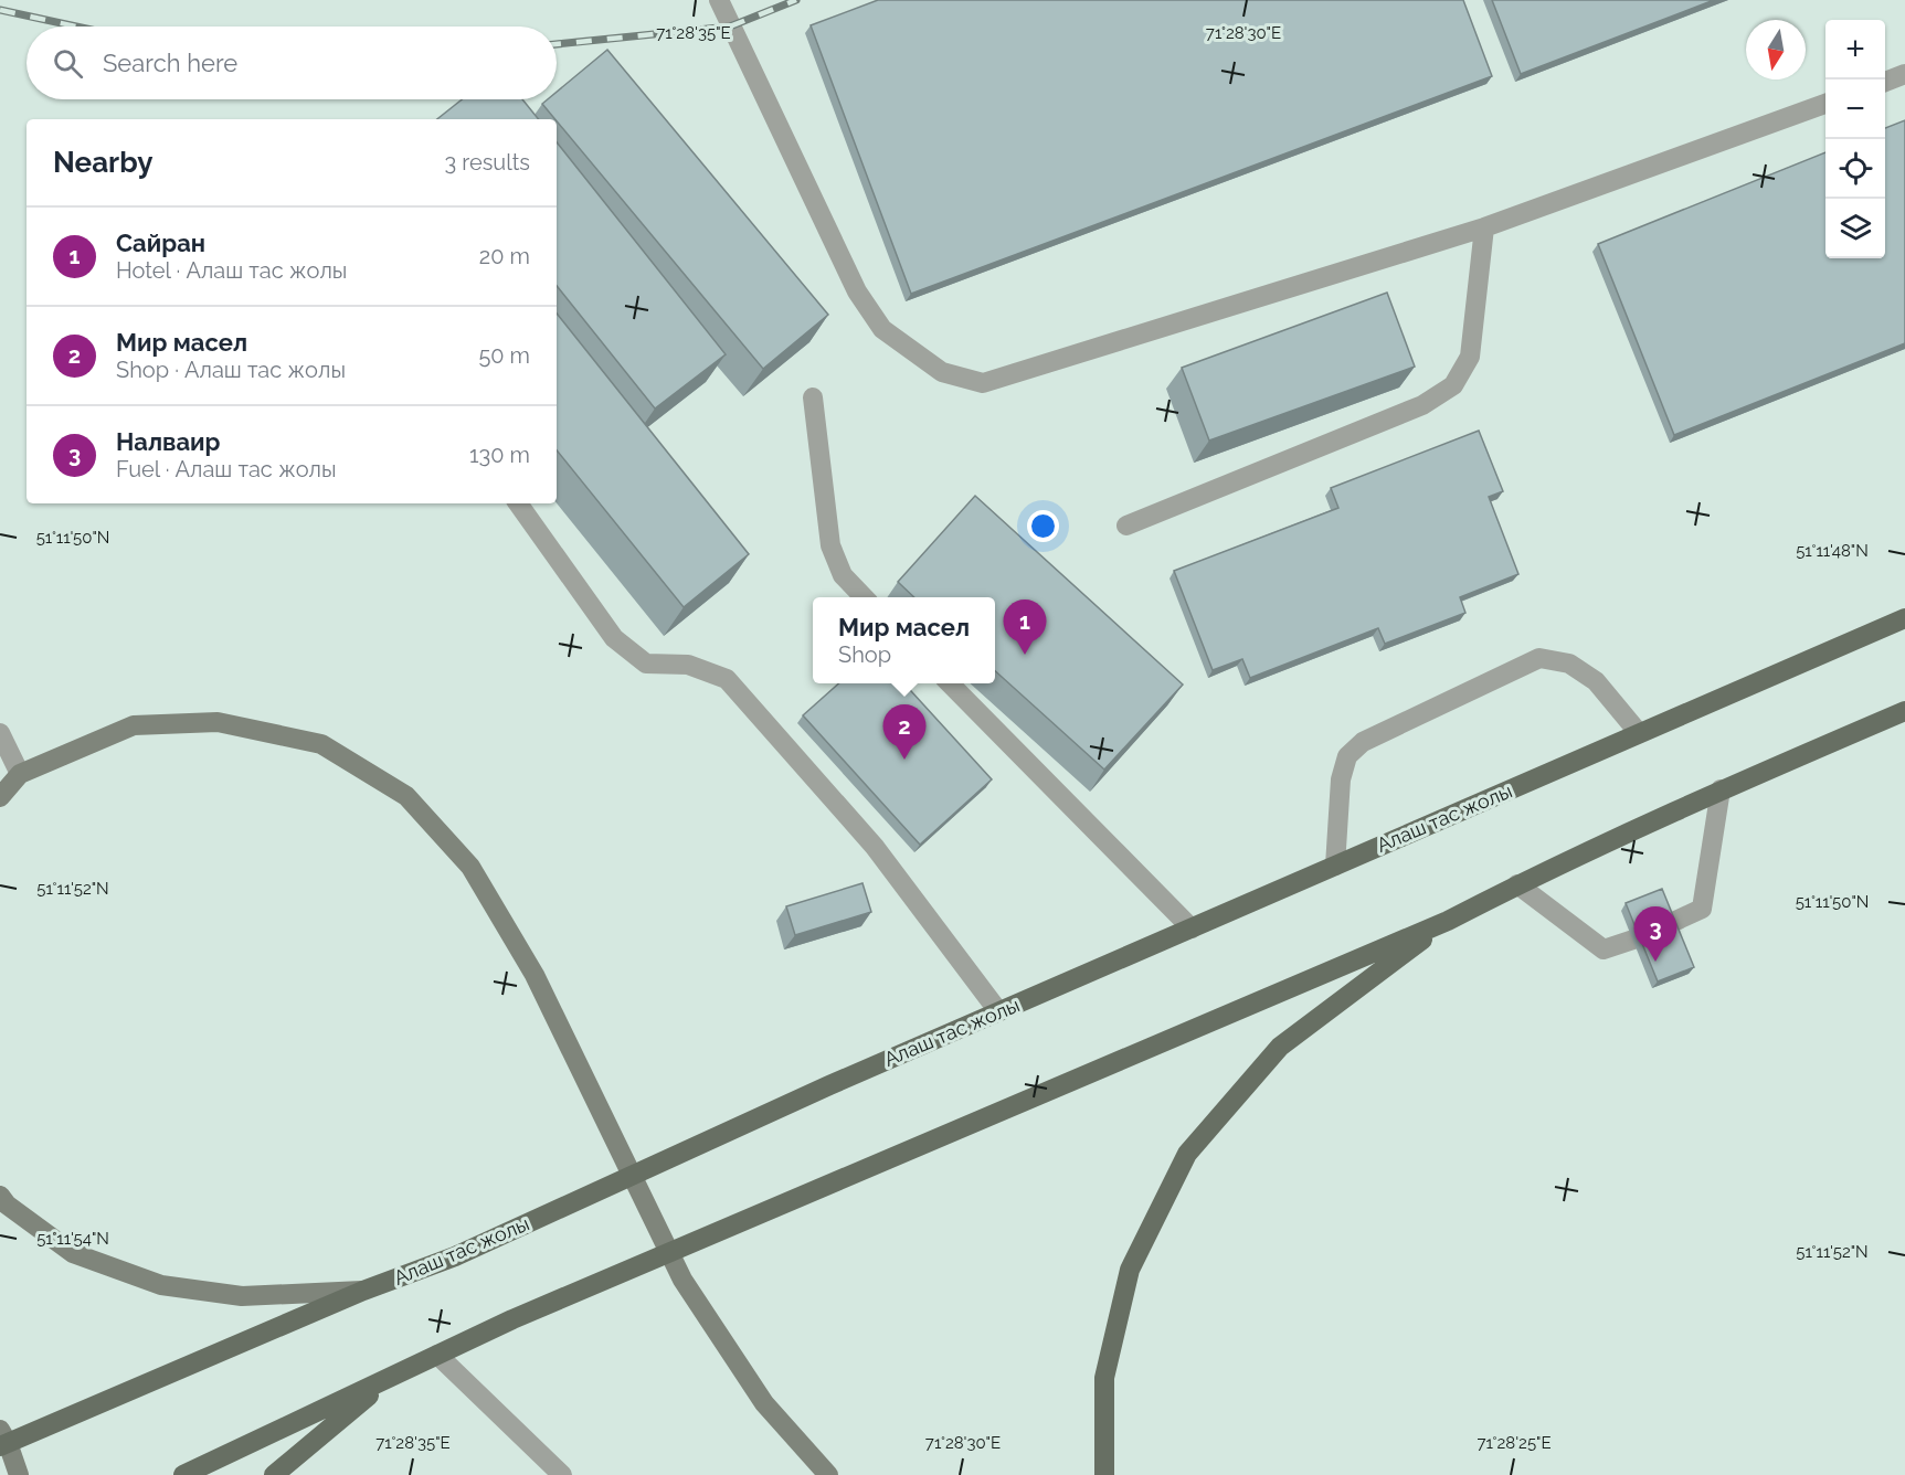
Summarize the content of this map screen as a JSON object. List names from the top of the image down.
{
  "streets": {
    "main road": ["Алаш тас жолы"]
  },
  "north": "bottom",
  "page": {
    "map_buttons": ["+", "−"],
    "search": "Search here",
    "heading": ["Nearby", "3 results"],
    "list": [
      {
        "mark": "1",
        "name": "Сайран",
        "note": "Hotel · Алаш тас жолы",
        "value": "20 m"
      },
      {
        "mark": "2",
        "name": "Мир масел",
        "note": "Shop · Алаш тас жолы",
        "value": "50 m"
      },
      {
        "mark": "3",
        "name": "Налваир",
        "note": "Fuel · Алаш тас жолы",
        "value": "130 m"
      }
    ],
    "popup": ["Мир масел", "Shop"],
    "pins": ["1", "2", "3"]
  },
  "coordinates": [
    "71°28'35\"E",
    "71°28'30\"E",
    "51°11'50\"N",
    "51°11'48\"N",
    "51°11'52\"N",
    "51°11'54\"N",
    "71°28'25\"E"
  ]
}
